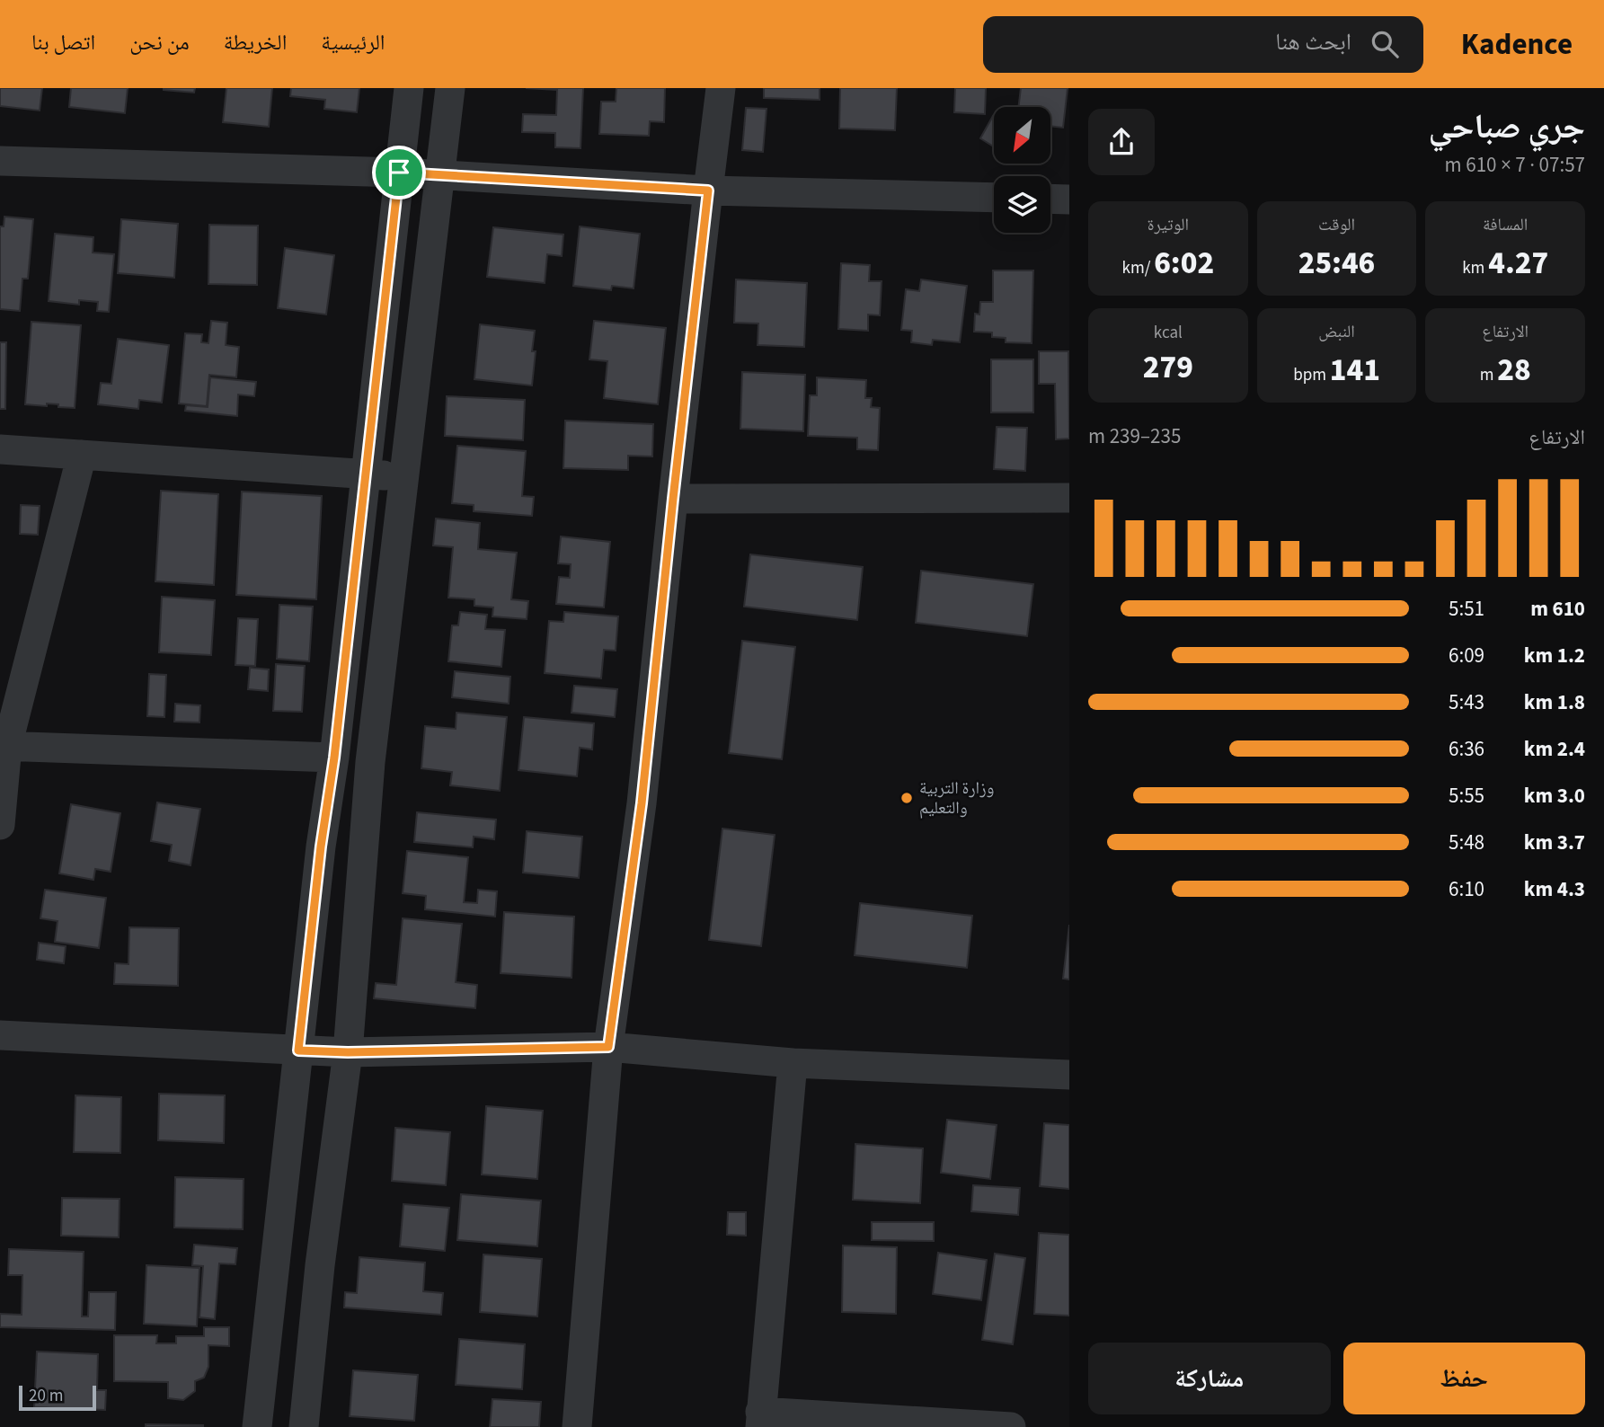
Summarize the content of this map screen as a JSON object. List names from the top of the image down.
{
  "places": ["وزارة التربية والتعليم"],
  "scale_bar": "20 m",
  "north": "bottom left",
  "page": {
    "header": "Kadence",
    "search": "ابحث هنا",
    "nav": [
      "الرئيسية",
      "الخريطة",
      "من نحن",
      "اتصل بنا"
    ],
    "heading": ["جري صباحي", "07:57 · 7 × 610 m"],
    "stats": [
      ["المسافة", "4.27 km"],
      ["الوقت", "25:46"],
      ["الوتيرة", "6:02 /km"],
      ["الارتفاع", "28 m"],
      ["النبض", "141 bpm"],
      ["kcal", "279"]
    ],
    "chart": ["الارتفاع", "235–239 m"],
    "list": [
      {
        "name": "610 m",
        "note": "5:51"
      },
      {
        "name": "1.2 km",
        "note": "6:09"
      },
      {
        "name": "1.8 km",
        "note": "5:43"
      },
      {
        "name": "2.4 km",
        "note": "6:36"
      },
      {
        "name": "3.0 km",
        "note": "5:55"
      },
      {
        "name": "3.7 km",
        "note": "5:48"
      },
      {
        "name": "4.3 km",
        "note": "6:10"
      }
    ],
    "buttons": ["حفظ", "مشاركة"],
    "scale": "20 m"
  }
}
